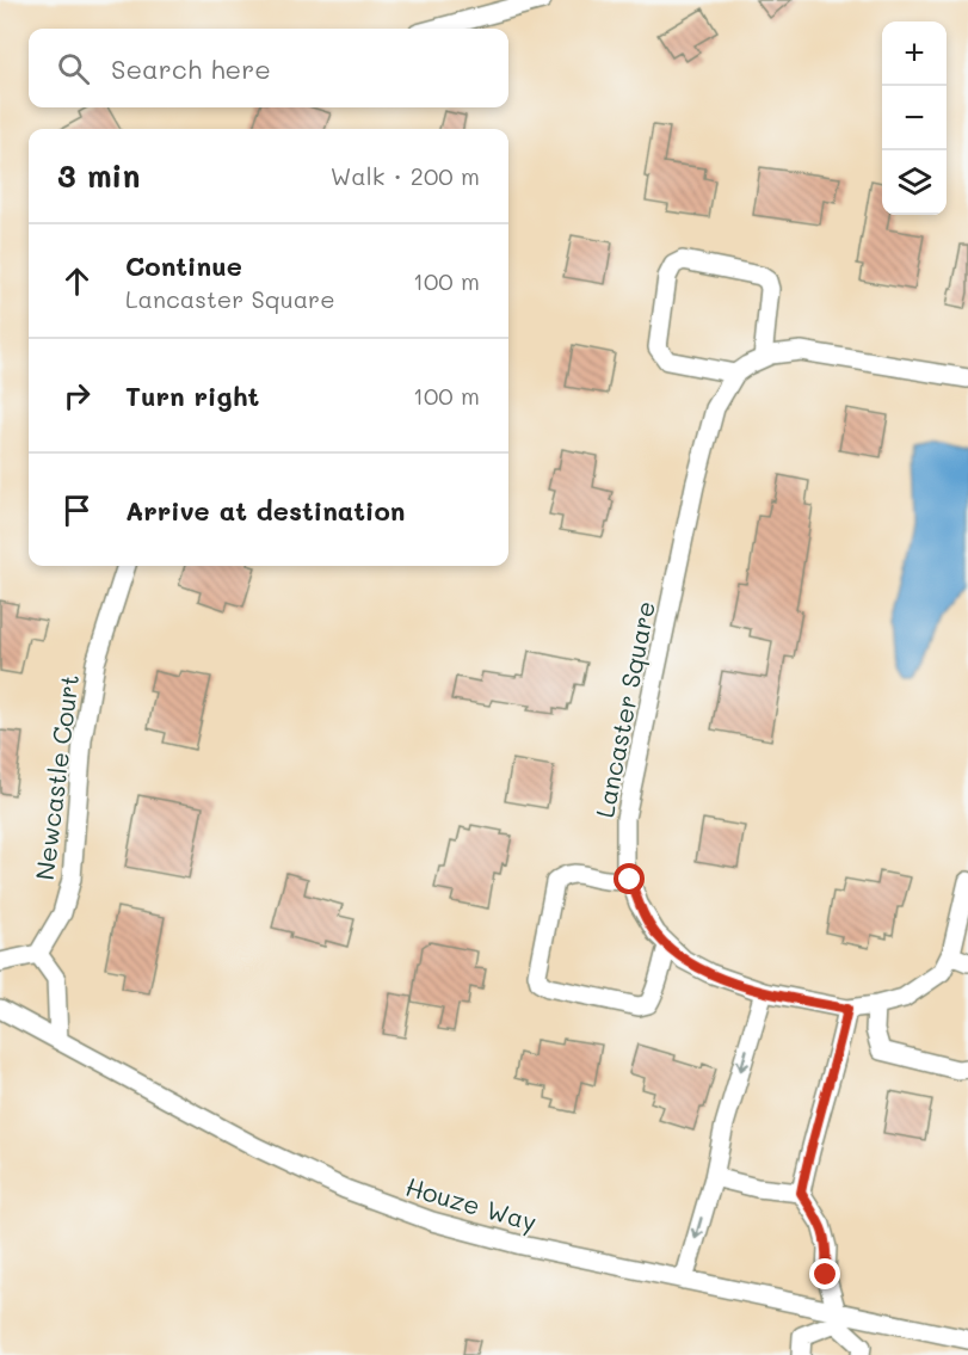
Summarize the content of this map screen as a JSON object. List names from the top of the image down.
{
  "streets": {
    "street": ["Lancaster Square", "Newcastle Court", "Houze Way"]
  },
  "page": {
    "map_buttons": ["+", "−"],
    "search": "Search here",
    "heading": ["3 min", "Walk · 200 m"],
    "list": [
      ["Continue", "Lancaster Square", "100 m"],
      ["Turn right", "100 m"],
      "Arrive at destination"
    ]
  }
}
